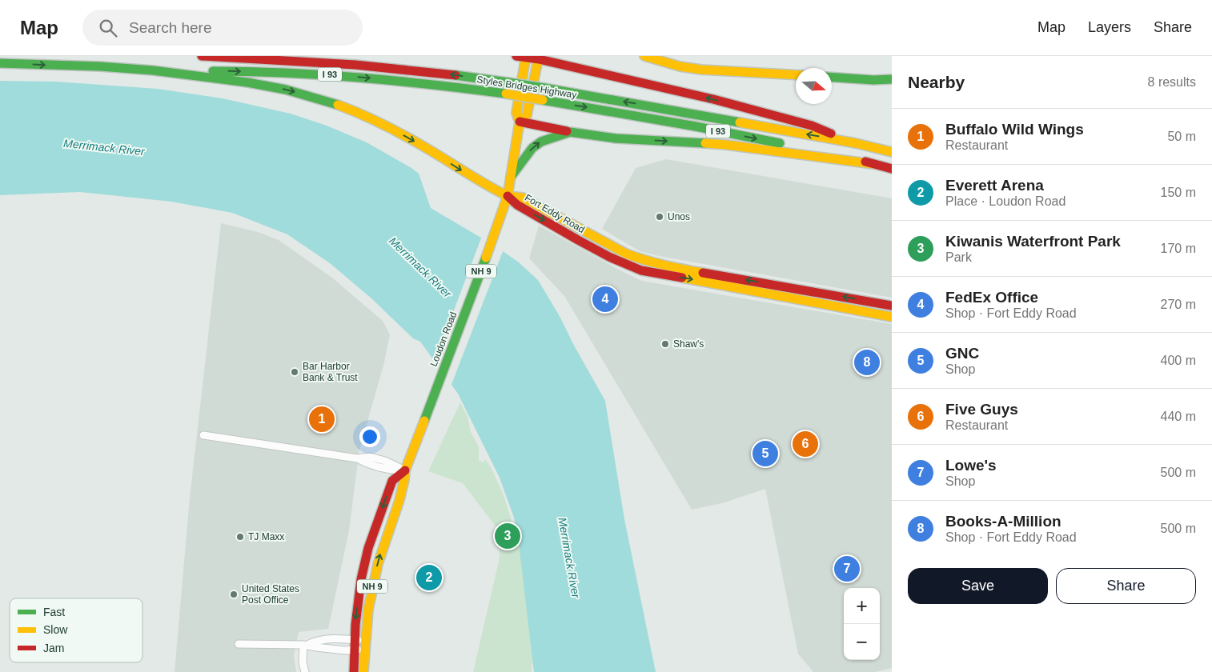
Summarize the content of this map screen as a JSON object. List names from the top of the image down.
{
  "streets": {
    "main road": [
      "I 93",
      "Styles Bridges Highway",
      "Fort Eddy Road",
      "NH 9",
      "Loudon Road"
    ]
  },
  "crossings": [
    ["I 93", "Styles Bridges Highway"],
    ["Fort Eddy Road", "Loudon Road"]
  ],
  "water": ["Merrimack River"],
  "places": [
    "Unos",
    "Shaw's",
    "Bar Harbor Bank & Trust",
    "TJ Maxx",
    "United States Post Office"
  ],
  "legend": ["Fast", "Slow", "Jam"],
  "north": "right",
  "page": {
    "header": "Map",
    "search": "Search here",
    "nav": ["Map", "Layers", "Share"],
    "heading": ["Nearby", "8 results"],
    "list": [
      {
        "mark": "1",
        "name": "Buffalo Wild Wings",
        "note": "Restaurant",
        "value": "50 m"
      },
      {
        "mark": "2",
        "name": "Everett Arena",
        "note": "Place · Loudon Road",
        "value": "150 m"
      },
      {
        "mark": "3",
        "name": "Kiwanis Waterfront Park",
        "note": "Park",
        "value": "170 m"
      },
      {
        "mark": "4",
        "name": "FedEx Office",
        "note": "Shop · Fort Eddy Road",
        "value": "270 m"
      },
      {
        "mark": "5",
        "name": "GNC",
        "note": "Shop",
        "value": "400 m"
      },
      {
        "mark": "6",
        "name": "Five Guys",
        "note": "Restaurant",
        "value": "440 m"
      },
      {
        "mark": "7",
        "name": "Lowe's",
        "note": "Shop",
        "value": "500 m"
      },
      {
        "mark": "8",
        "name": "Books-A-Million",
        "note": "Shop · Fort Eddy Road",
        "value": "500 m"
      }
    ],
    "pins": [
      "4",
      "8",
      "1",
      "6",
      "5",
      "3",
      "7",
      "2"
    ],
    "buttons": ["Save", "Share"],
    "map_buttons": ["+", "−"]
  }
}
